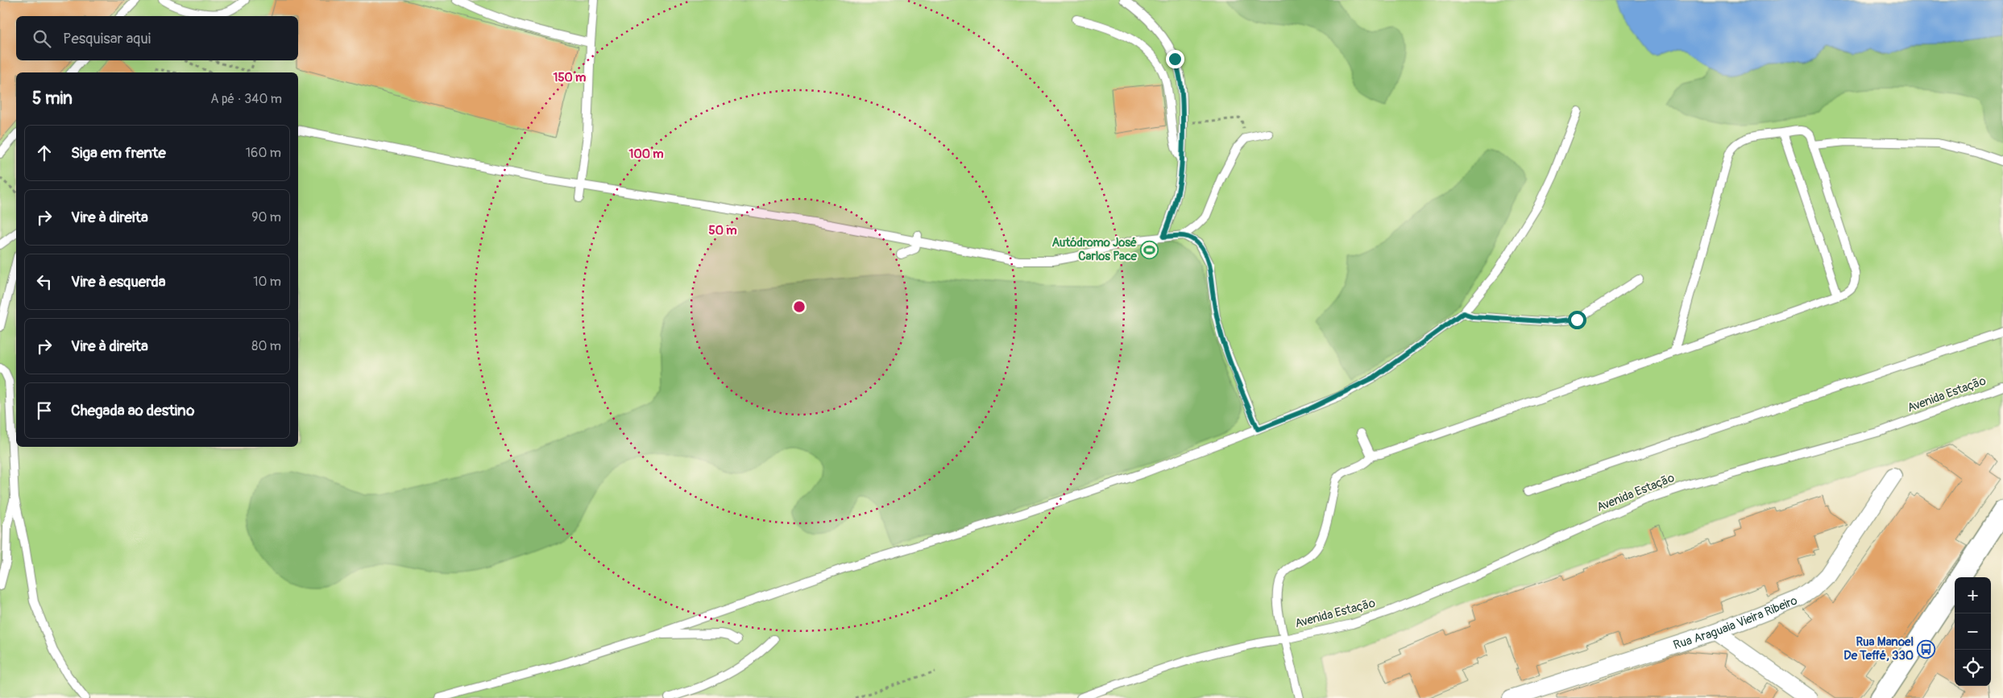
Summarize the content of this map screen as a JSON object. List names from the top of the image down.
{
  "streets": {
    "street": ["Rua Araguaia Vieira Ribeiro"],
    "lane": ["Avenida Estação"]
  },
  "places": {
    "sports": ["Autódromo José Carlos Pace"],
    "bus stop": ["Rua Manoel De Teffé, 330"]
  },
  "page": {
    "search": "Pesquisar aqui",
    "heading": ["5 min", "A pé · 340 m"],
    "list": [
      ["Siga em frente", "160 m"],
      ["Vire à direita", "90 m"],
      ["Vire à esquerda", "10 m"],
      ["Vire à direita", "80 m"],
      "Chegada ao destino"
    ],
    "map_buttons": ["+", "−"]
  },
  "rings": ["150 m", "100 m", "50 m"]
}
